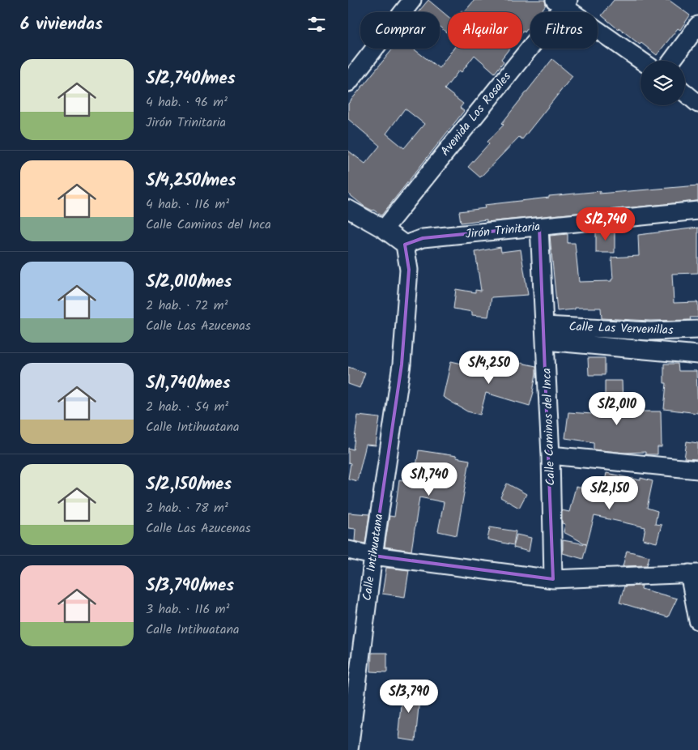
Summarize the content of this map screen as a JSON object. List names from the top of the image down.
{
  "streets": {
    "street": [
      "Avenida Los Rosales",
      "Jirón Trinitaria",
      "Calle Las Vervenillas",
      "Calle Caminos del Inca",
      "Calle Intihuatana"
    ]
  },
  "crossings": [
    ["Jirón Trinitaria", "Calle Caminos del Inca"],
    ["Jirón Trinitaria", "Calle Intihuatana"],
    ["Calle Las Vervenillas", "Calle Caminos del Inca"]
  ],
  "page": {
    "heading": "6 viviendas",
    "chip": ["Comprar", "Alquilar", "Filtros"],
    "list": [
      {
        "name": "S/2,740/mes",
        "note": "4 hab. · 96 m² · Jirón Trinitaria"
      },
      {
        "name": "S/4,250/mes",
        "note": "4 hab. · 116 m² · Calle Caminos del Inca"
      },
      {
        "name": "S/2,010/mes",
        "note": "2 hab. · 72 m² · Calle Las Azucenas"
      },
      {
        "name": "S/1,740/mes",
        "note": "2 hab. · 54 m² · Calle Intihuatana"
      },
      {
        "name": "S/2,150/mes",
        "note": "2 hab. · 78 m² · Calle Las Azucenas"
      },
      {
        "name": "S/3,790/mes",
        "note": "3 hab. · 116 m² · Calle Intihuatana"
      }
    ],
    "price": [
      "S/2,740",
      "S/4,250",
      "S/2,010",
      "S/1,740",
      "S/2,150",
      "S/3,790"
    ]
  }
}
